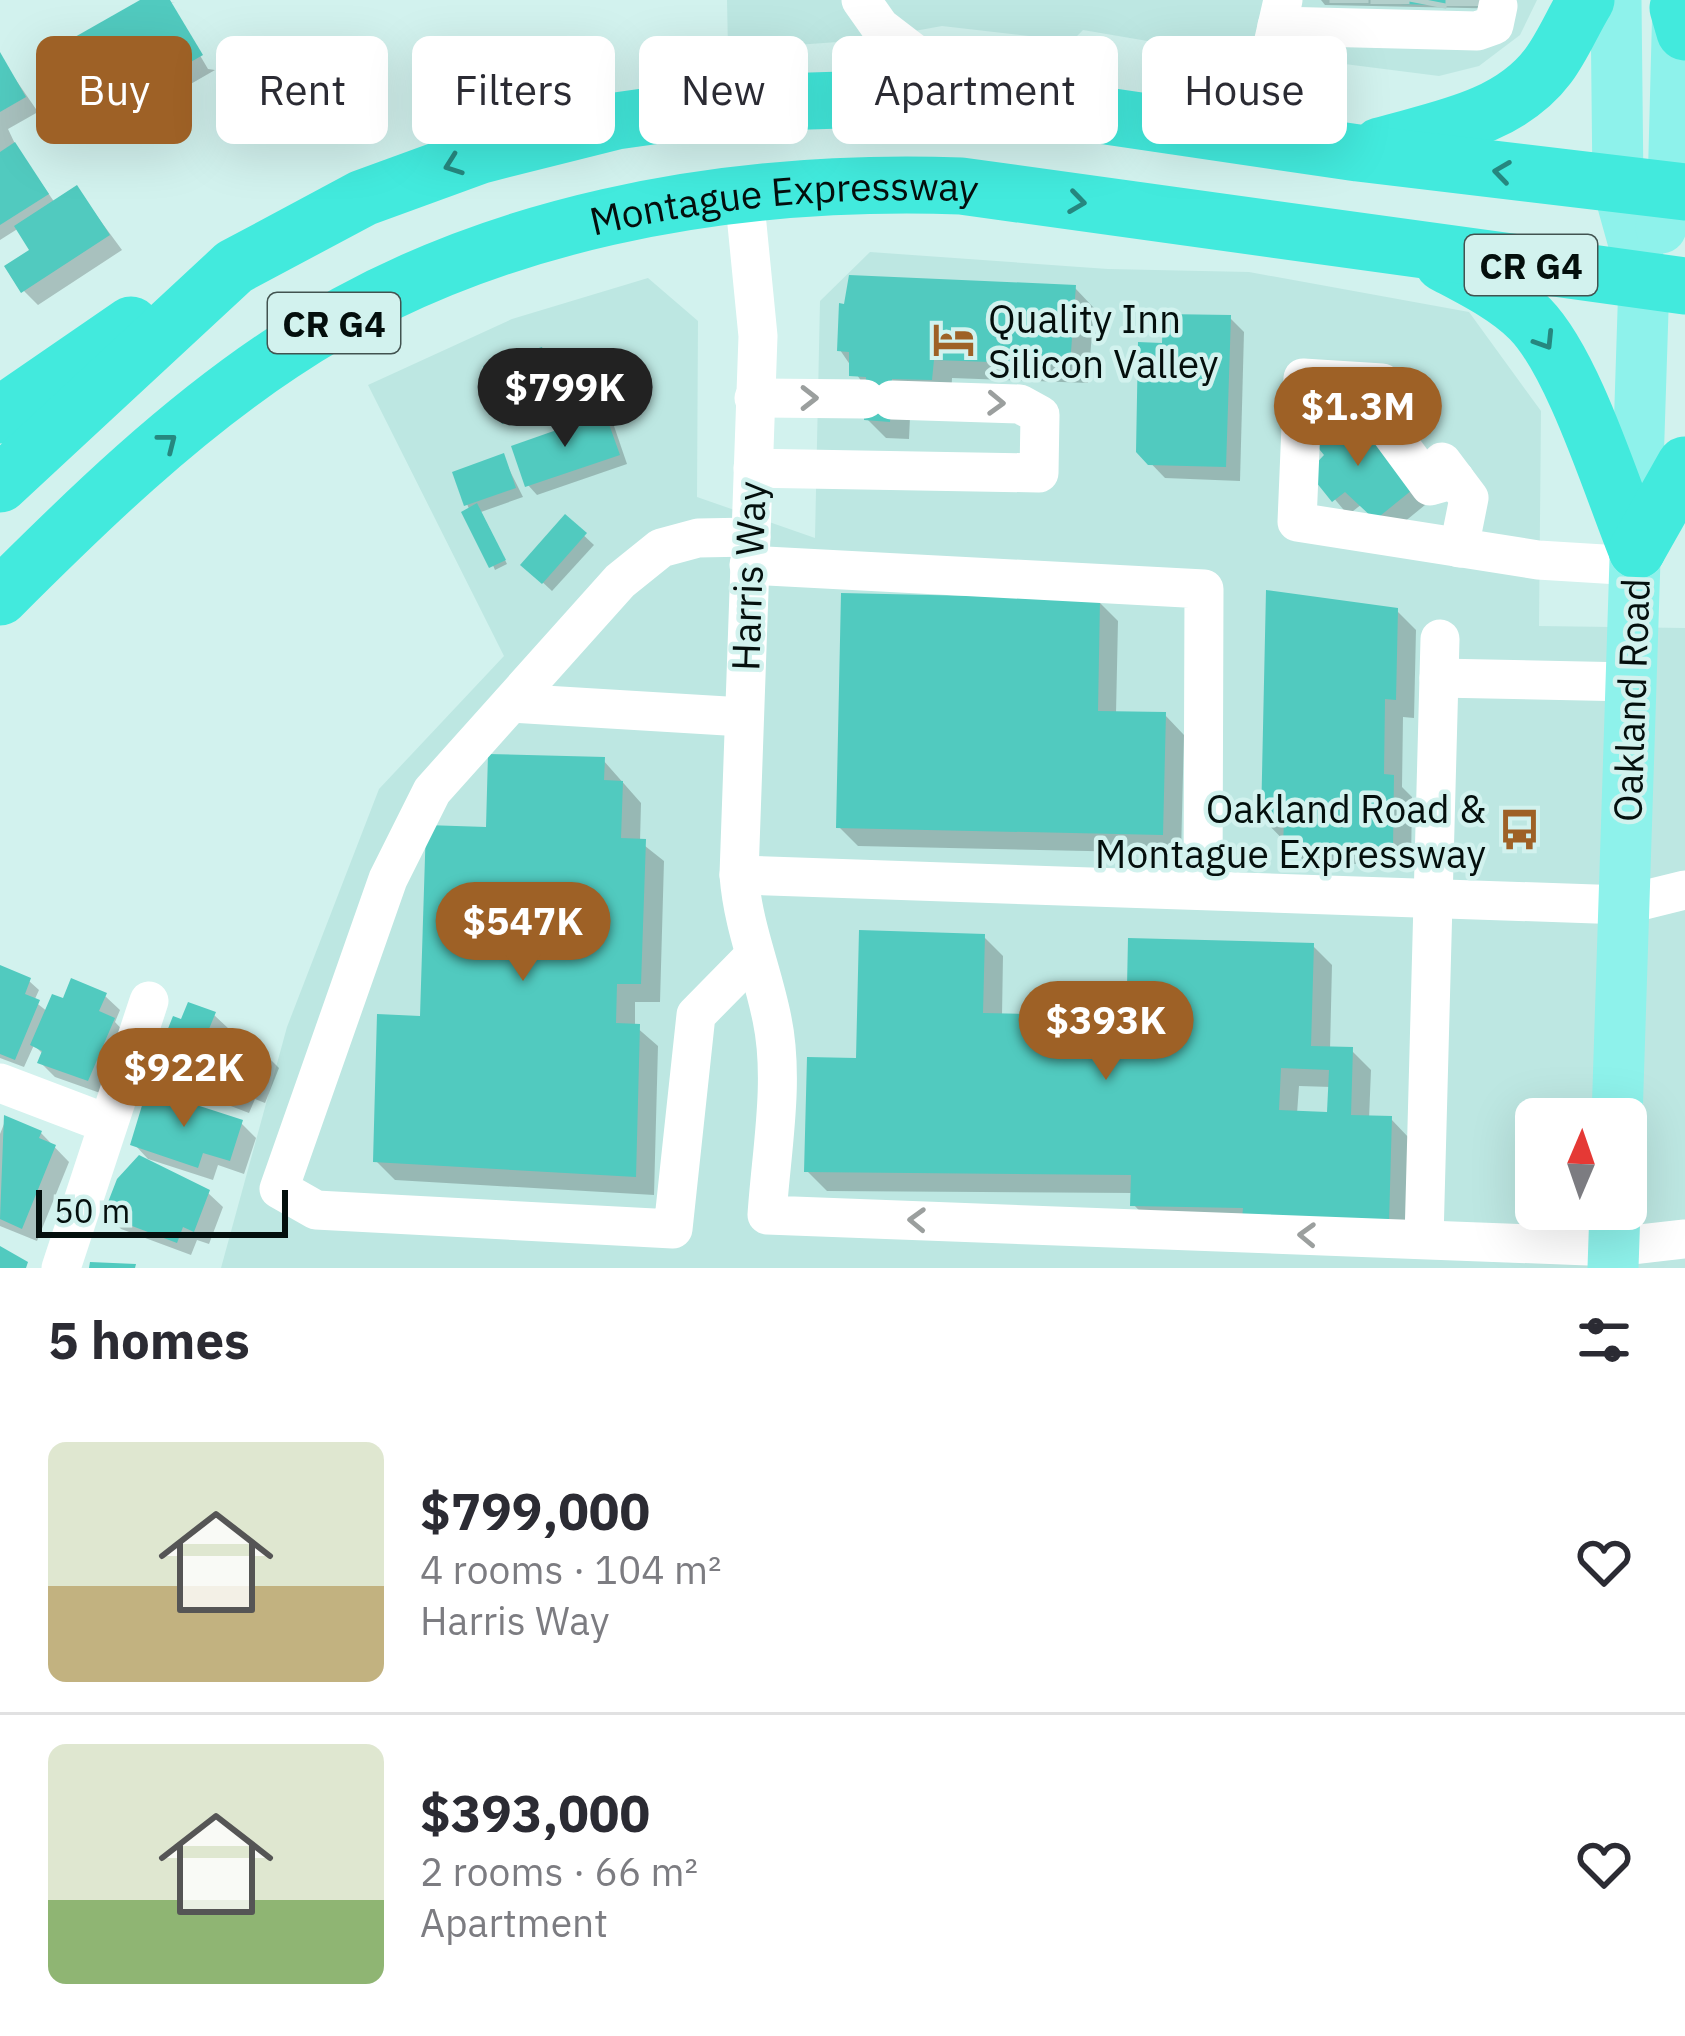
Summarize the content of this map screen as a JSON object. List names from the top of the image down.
{
  "streets": {
    "highway": ["Montague Expressway", "CR G4"],
    "main road": ["Oakland Road"],
    "street": ["Harris Way"]
  },
  "crossings": [
    ["Montague Expressway", "Harris Way"],
    ["Montague Expressway", "Oakland Road"],
    ["CR G4", "Oakland Road"]
  ],
  "places": {
    "hotel": ["Quality Inn Silicon Valley"],
    "bus stop": ["Oakland Road & Montague Expressway"]
  },
  "scale_bar": "50 m",
  "north": "top",
  "page": {
    "chip": [
      "Buy",
      "Rent",
      "Filters",
      "New",
      "Apartment",
      "House"
    ],
    "price": [
      "$799K",
      "$1.3M",
      "$547K",
      "$393K",
      "$922K"
    ],
    "scale": "50 m",
    "heading": "5 homes",
    "list": [
      {
        "name": "$799,000",
        "note": "4 rooms · 104 m² · Harris Way"
      },
      {
        "name": "$393,000",
        "note": "2 rooms · 66 m² · Apartment"
      }
    ]
  }
}
